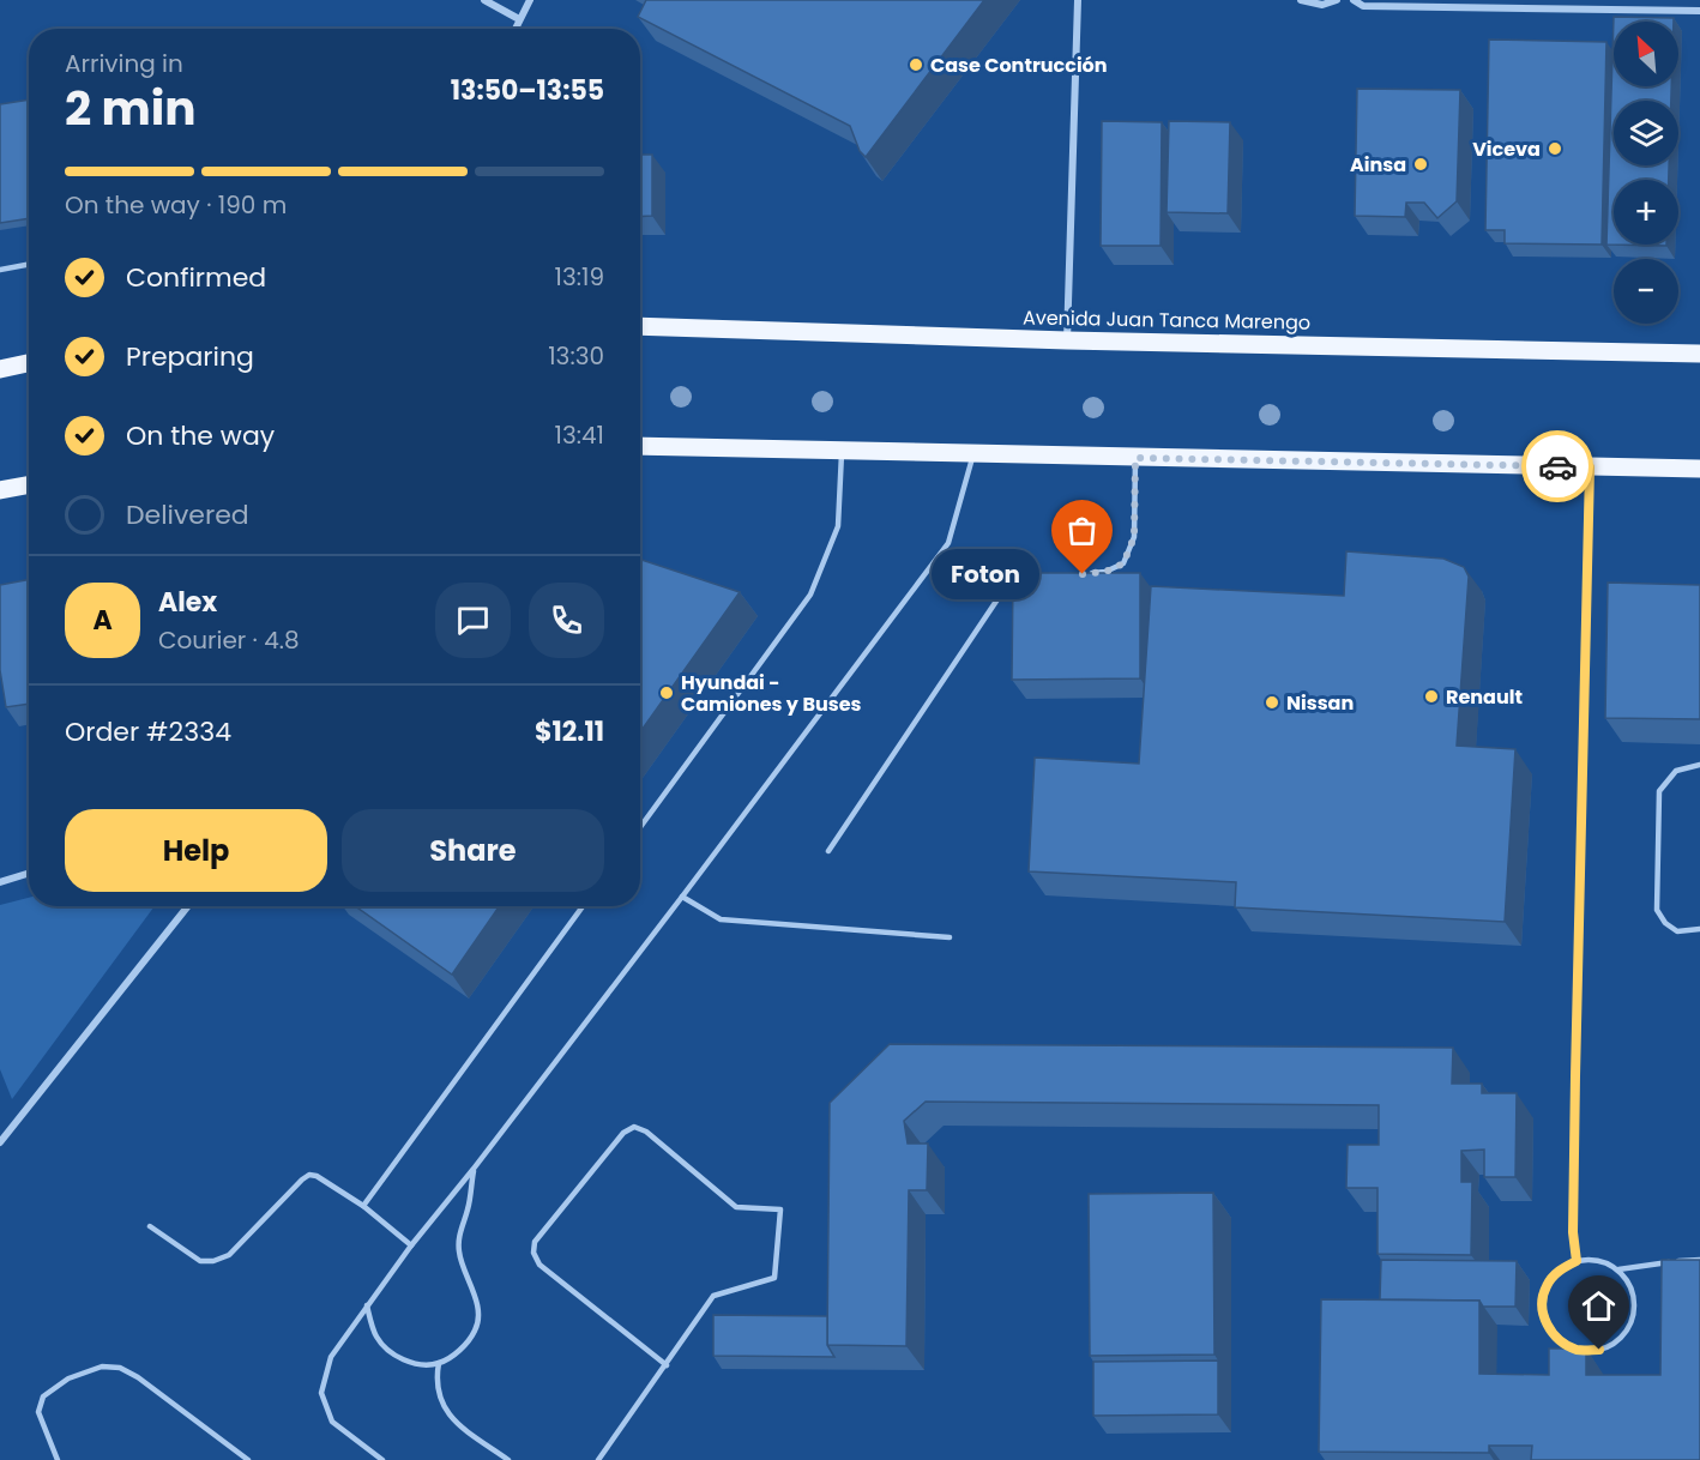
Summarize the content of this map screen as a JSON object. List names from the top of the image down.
{
  "streets": {
    "main road": ["Avenida Juan Tanca Marengo"]
  },
  "places": [
    "Case Contrucción",
    "Viceva",
    "Ainsa",
    "Foton",
    "Hyundai - Camiones y Buses",
    "Renault",
    "Nissan"
  ],
  "north": "top left",
  "page": {
    "map_buttons": ["+", "−"],
    "heading": ["2 min", "Arriving in", "13:50–13:55"],
    "panel": [
      "Alex",
      "Courier · 4.8",
      "Order #2334",
      "$12.11"
    ],
    "bar": "On the way · 190 m",
    "list": [
      ["Confirmed", "13:19"],
      ["Preparing", "13:30"],
      ["On the way", "13:41"],
      "Delivered"
    ],
    "bubble": "Foton",
    "round": "A",
    "buttons": ["Help", "Share"]
  }
}
